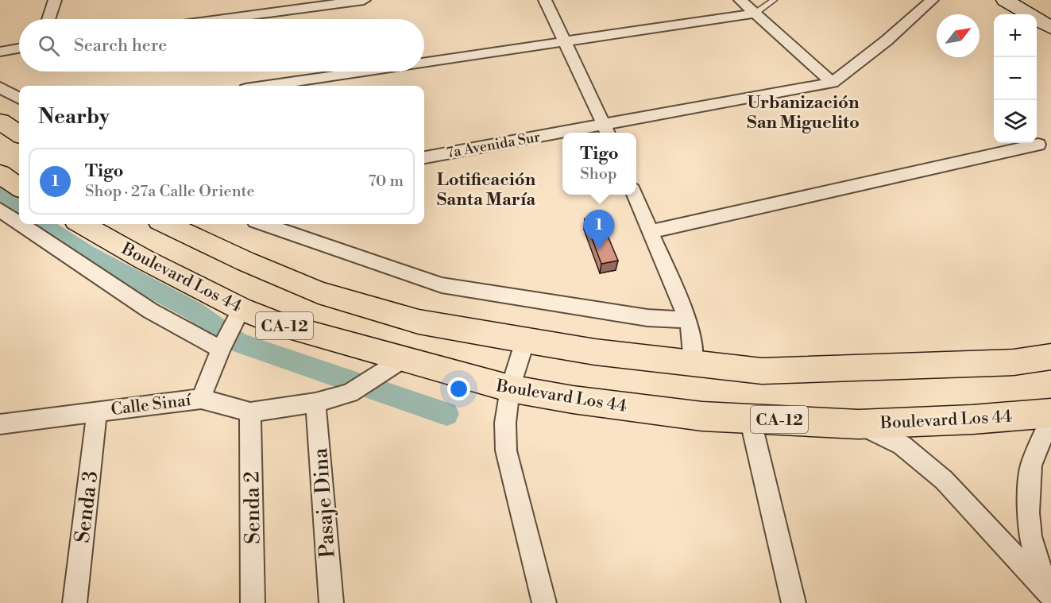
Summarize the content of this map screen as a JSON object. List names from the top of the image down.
{
  "streets": {
    "highway": ["Boulevard Los 44", "CA-12"],
    "street": [
      "7a Avenida Sur",
      "Calle Sinaí",
      "Pasaje Dina",
      "Senda 3",
      "Senda 2"
    ]
  },
  "crossings": [
    ["Boulevard Los 44", "Calle Sinaí"],
    ["Calle Sinaí", "Pasaje Dina"],
    ["Calle Sinaí", "Senda 3"],
    ["Calle Sinaí", "Senda 2"]
  ],
  "districts": ["Urbanización San Miguelito", "Lotificación Santa María"],
  "north": "top right",
  "page": {
    "map_buttons": ["+", "−"],
    "search": "Search here",
    "heading": "Nearby",
    "popup": ["Tigo", "Shop"],
    "list": [
      {
        "mark": "1",
        "name": "Tigo",
        "note": "Shop · 27a Calle Oriente",
        "value": "70 m"
      }
    ],
    "pins": "1"
  }
}
